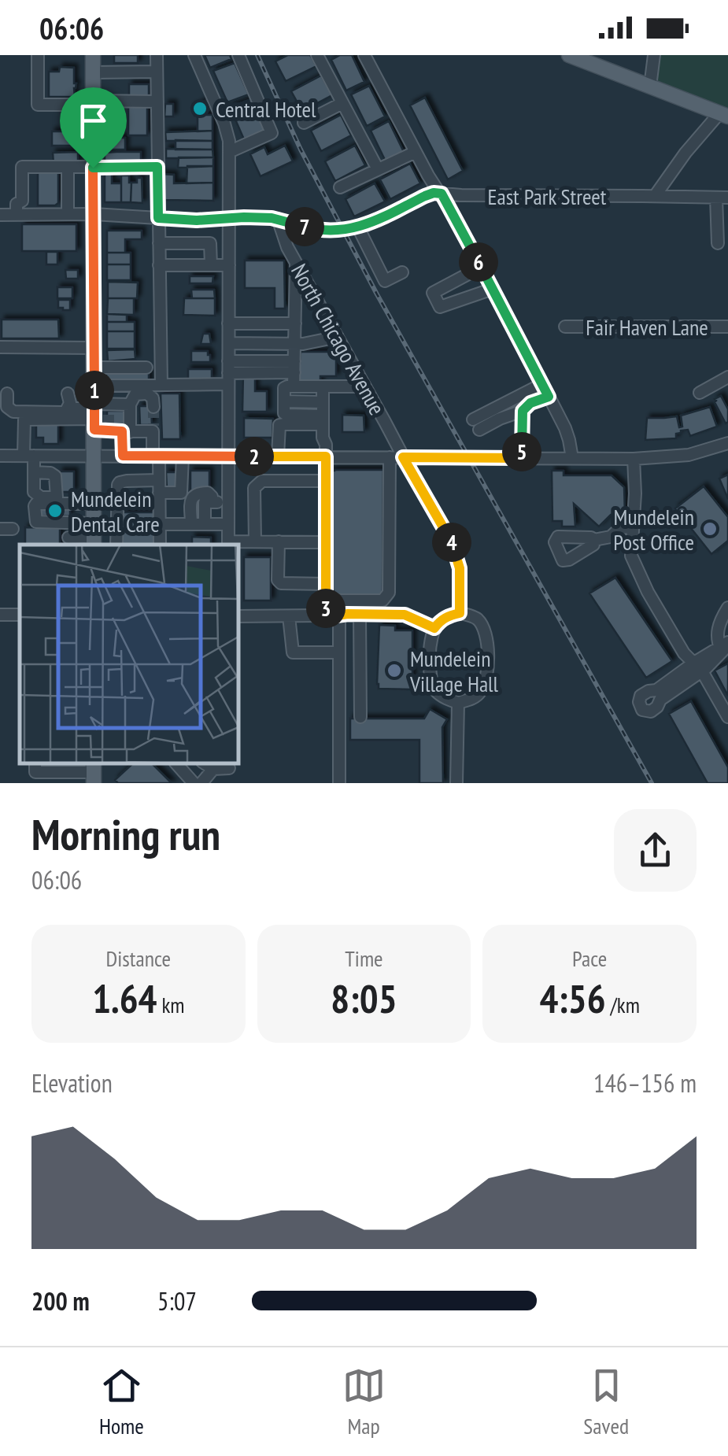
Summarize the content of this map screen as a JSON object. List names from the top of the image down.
{
  "streets": {
    "street": ["East Park Street", "Fair Haven Lane", "North Chicago Avenue"]
  },
  "crossings": [
    ["East Park Street", "North Chicago Avenue"]
  ],
  "places": [
    "Central Hotel",
    "Mundelein Dental Care",
    "Mundelein Post Office",
    "Mundelein Village Hall"
  ],
  "page": {
    "status": "06:06",
    "pins": [
      "7",
      "6",
      "1",
      "5",
      "2",
      "4",
      "3"
    ],
    "heading": ["Morning run", "06:06"],
    "stats": [
      ["Distance", "1.64 km"],
      ["Time", "8:05"],
      ["Pace", "4:56 /km"]
    ],
    "chart": ["Elevation", "146–156 m"],
    "list": [
      {
        "name": "200 m",
        "note": "5:07"
      }
    ],
    "tabs": ["Home", "Map", "Saved"]
  }
}
